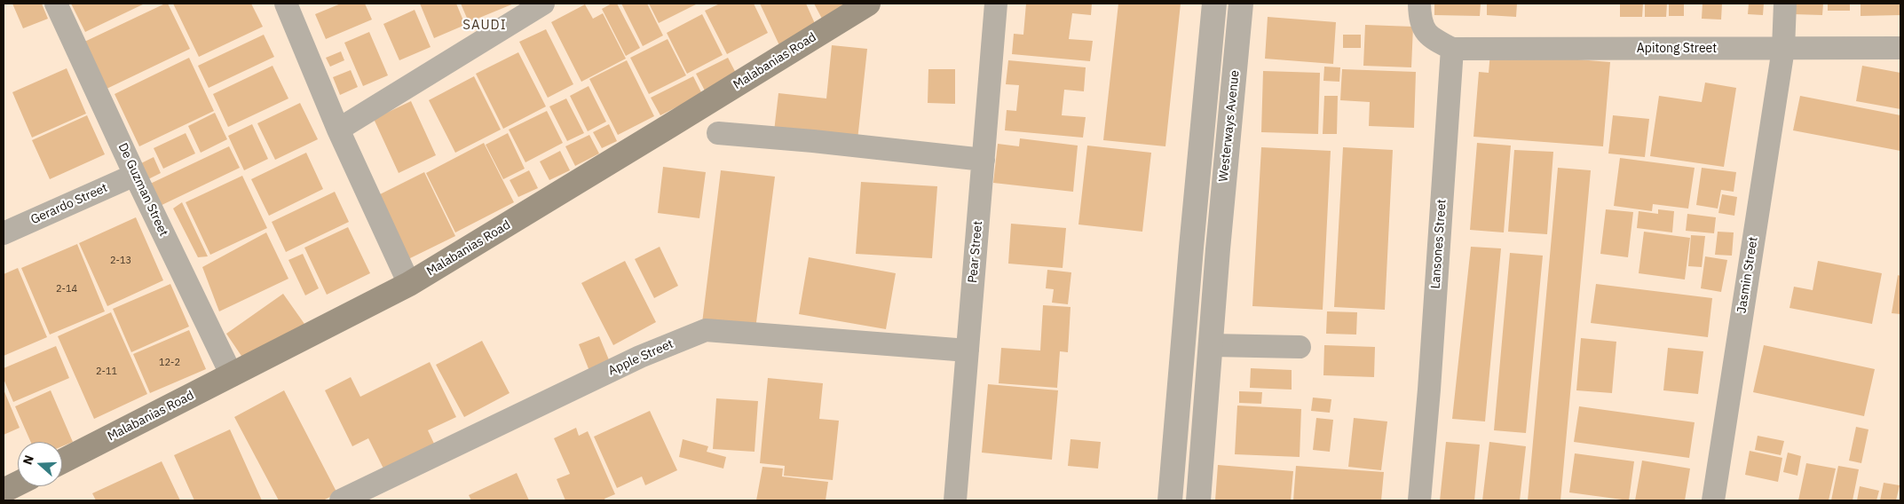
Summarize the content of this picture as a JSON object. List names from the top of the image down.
{
  "streets": {
    "main road": ["Malabanias Road"],
    "street": [
      "Apitong Street",
      "Westerways Avenue",
      "De Guzman Street",
      "Gerardo Street",
      "Lansones Street",
      "Pear Street",
      "Jasmin Street",
      "Apple Street"
    ]
  },
  "crossings": [
    ["Apitong Street", "Lansones Street"],
    ["Apitong Street", "Jasmin Street"],
    ["Malabanias Road", "De Guzman Street"],
    ["De Guzman Street", "Gerardo Street"],
    ["Pear Street", "Apple Street"]
  ],
  "districts": ["SAUDI"],
  "house_numbers": [
    "2-13",
    "2-14",
    "12-2",
    "2-11"
  ],
  "north": "left"
}
